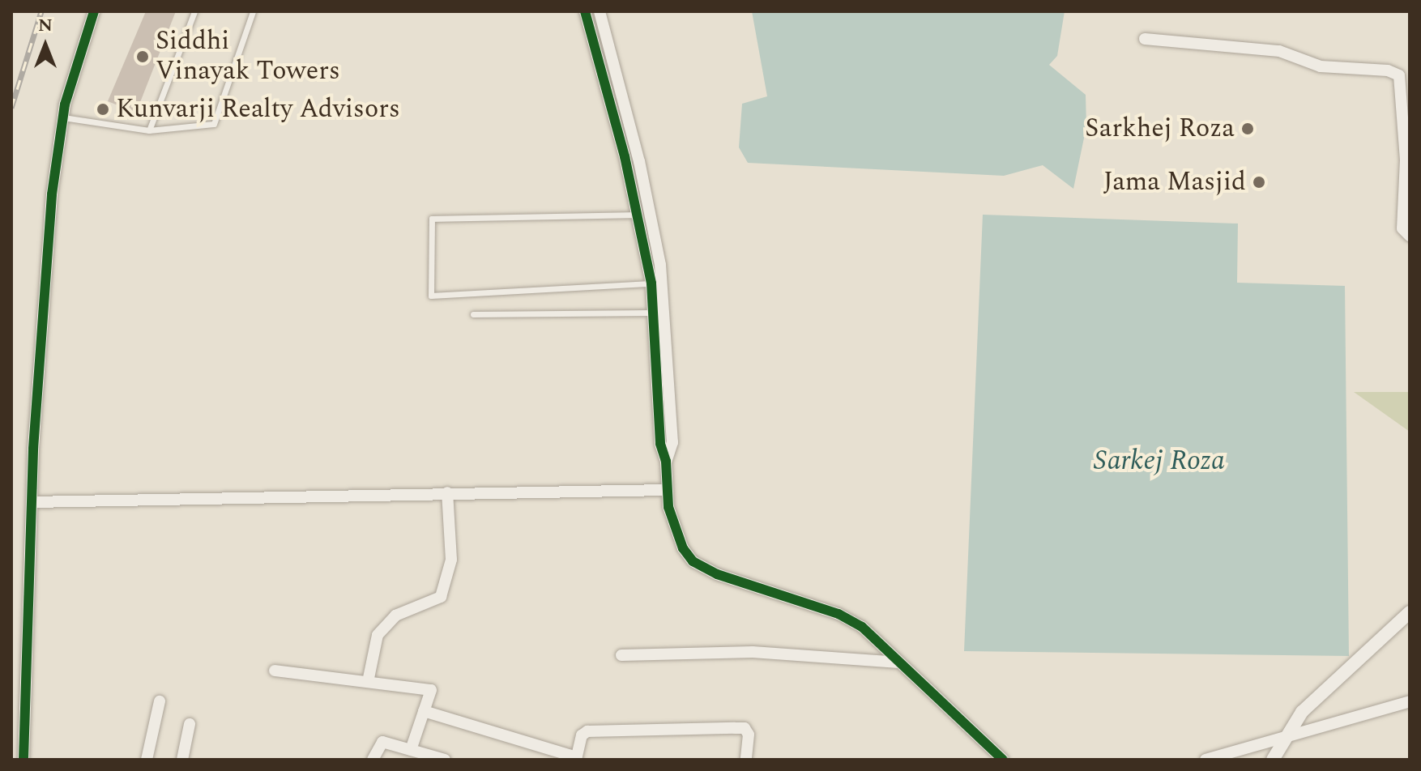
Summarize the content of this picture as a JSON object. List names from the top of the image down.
{
  "water": ["Sarkej Roza"],
  "places": [
    "Siddhi Vinayak Towers",
    "Kunvarji Realty Advisors",
    "Sarkhej Roza",
    "Jama Masjid"
  ],
  "north": "top"
}
